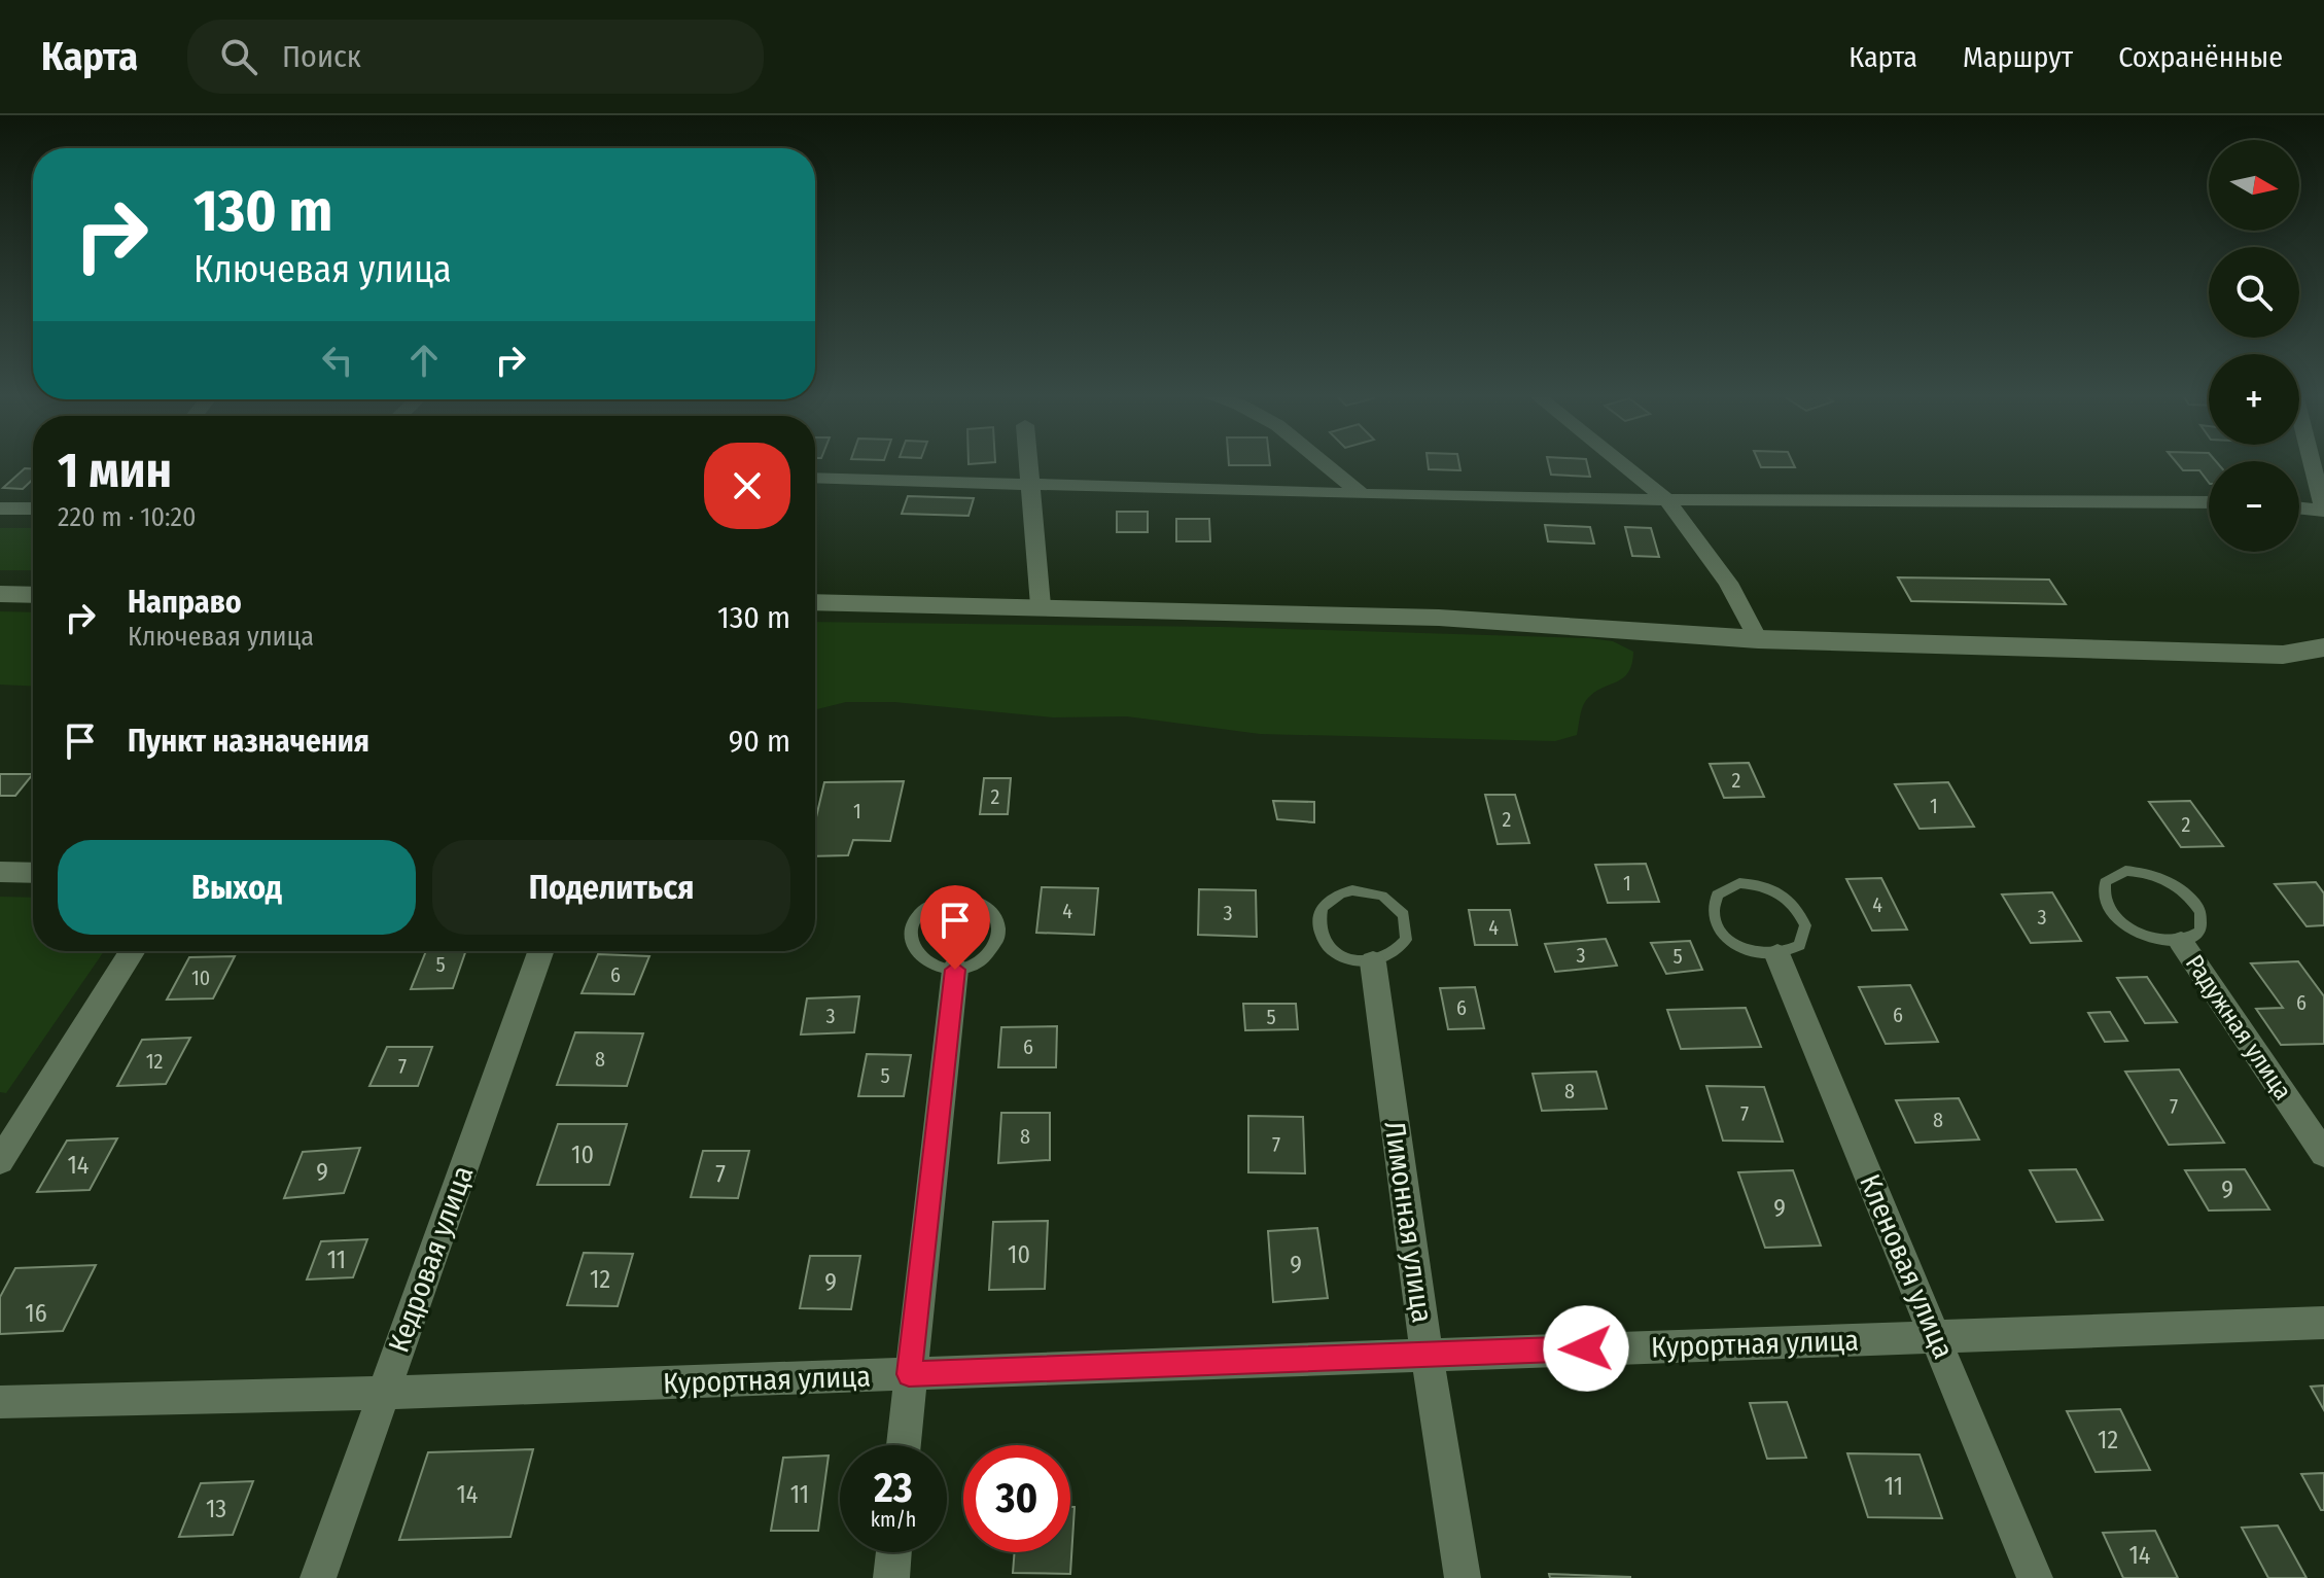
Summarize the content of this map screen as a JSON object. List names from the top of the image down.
{
  "streets": {
    "street": [
      "Радужная улица",
      "Лимонная улица",
      "Кедровая улица",
      "Кленовая улица",
      "Курортная улица"
    ]
  },
  "crossings": [
    ["Лимонная улица", "Курортная улица"],
    ["Кедровая улица", "Курортная улица"],
    ["Кленовая улица", "Курортная улица"]
  ],
  "house_numbers": [
    "2",
    "2",
    "1",
    "1",
    "2",
    "2",
    "1",
    "4",
    "4",
    "3",
    "3",
    "4",
    "3",
    "5",
    "5",
    "6",
    "10",
    "6",
    "6",
    "6",
    "3",
    "5",
    "6",
    "8",
    "12",
    "7",
    "5",
    "8",
    "7",
    "7",
    "8",
    "8",
    "7",
    "10",
    "14",
    "9",
    "7",
    "9",
    "9",
    "10",
    "11",
    "9",
    "12",
    "9",
    "16",
    "12",
    "11",
    "14",
    "11",
    "13",
    "14"
  ],
  "north": "right",
  "page": {
    "header": "Карта",
    "search": "Поиск",
    "nav": ["Карта", "Маршрут", "Сохранённые"],
    "map_buttons": ["+", "−"],
    "turn": ["130 m", "Ключевая улица"],
    "heading": ["1 мин", "220 m · 10:20"],
    "list": [
      {
        "name": "Направо",
        "note": "Ключевая улица",
        "value": "130 m"
      },
      {
        "name": "Пункт назначения",
        "value": "90 m"
      }
    ],
    "buttons": ["Выход", "Поделиться"],
    "speed": "23 km/h",
    "limit": "30"
  }
}
